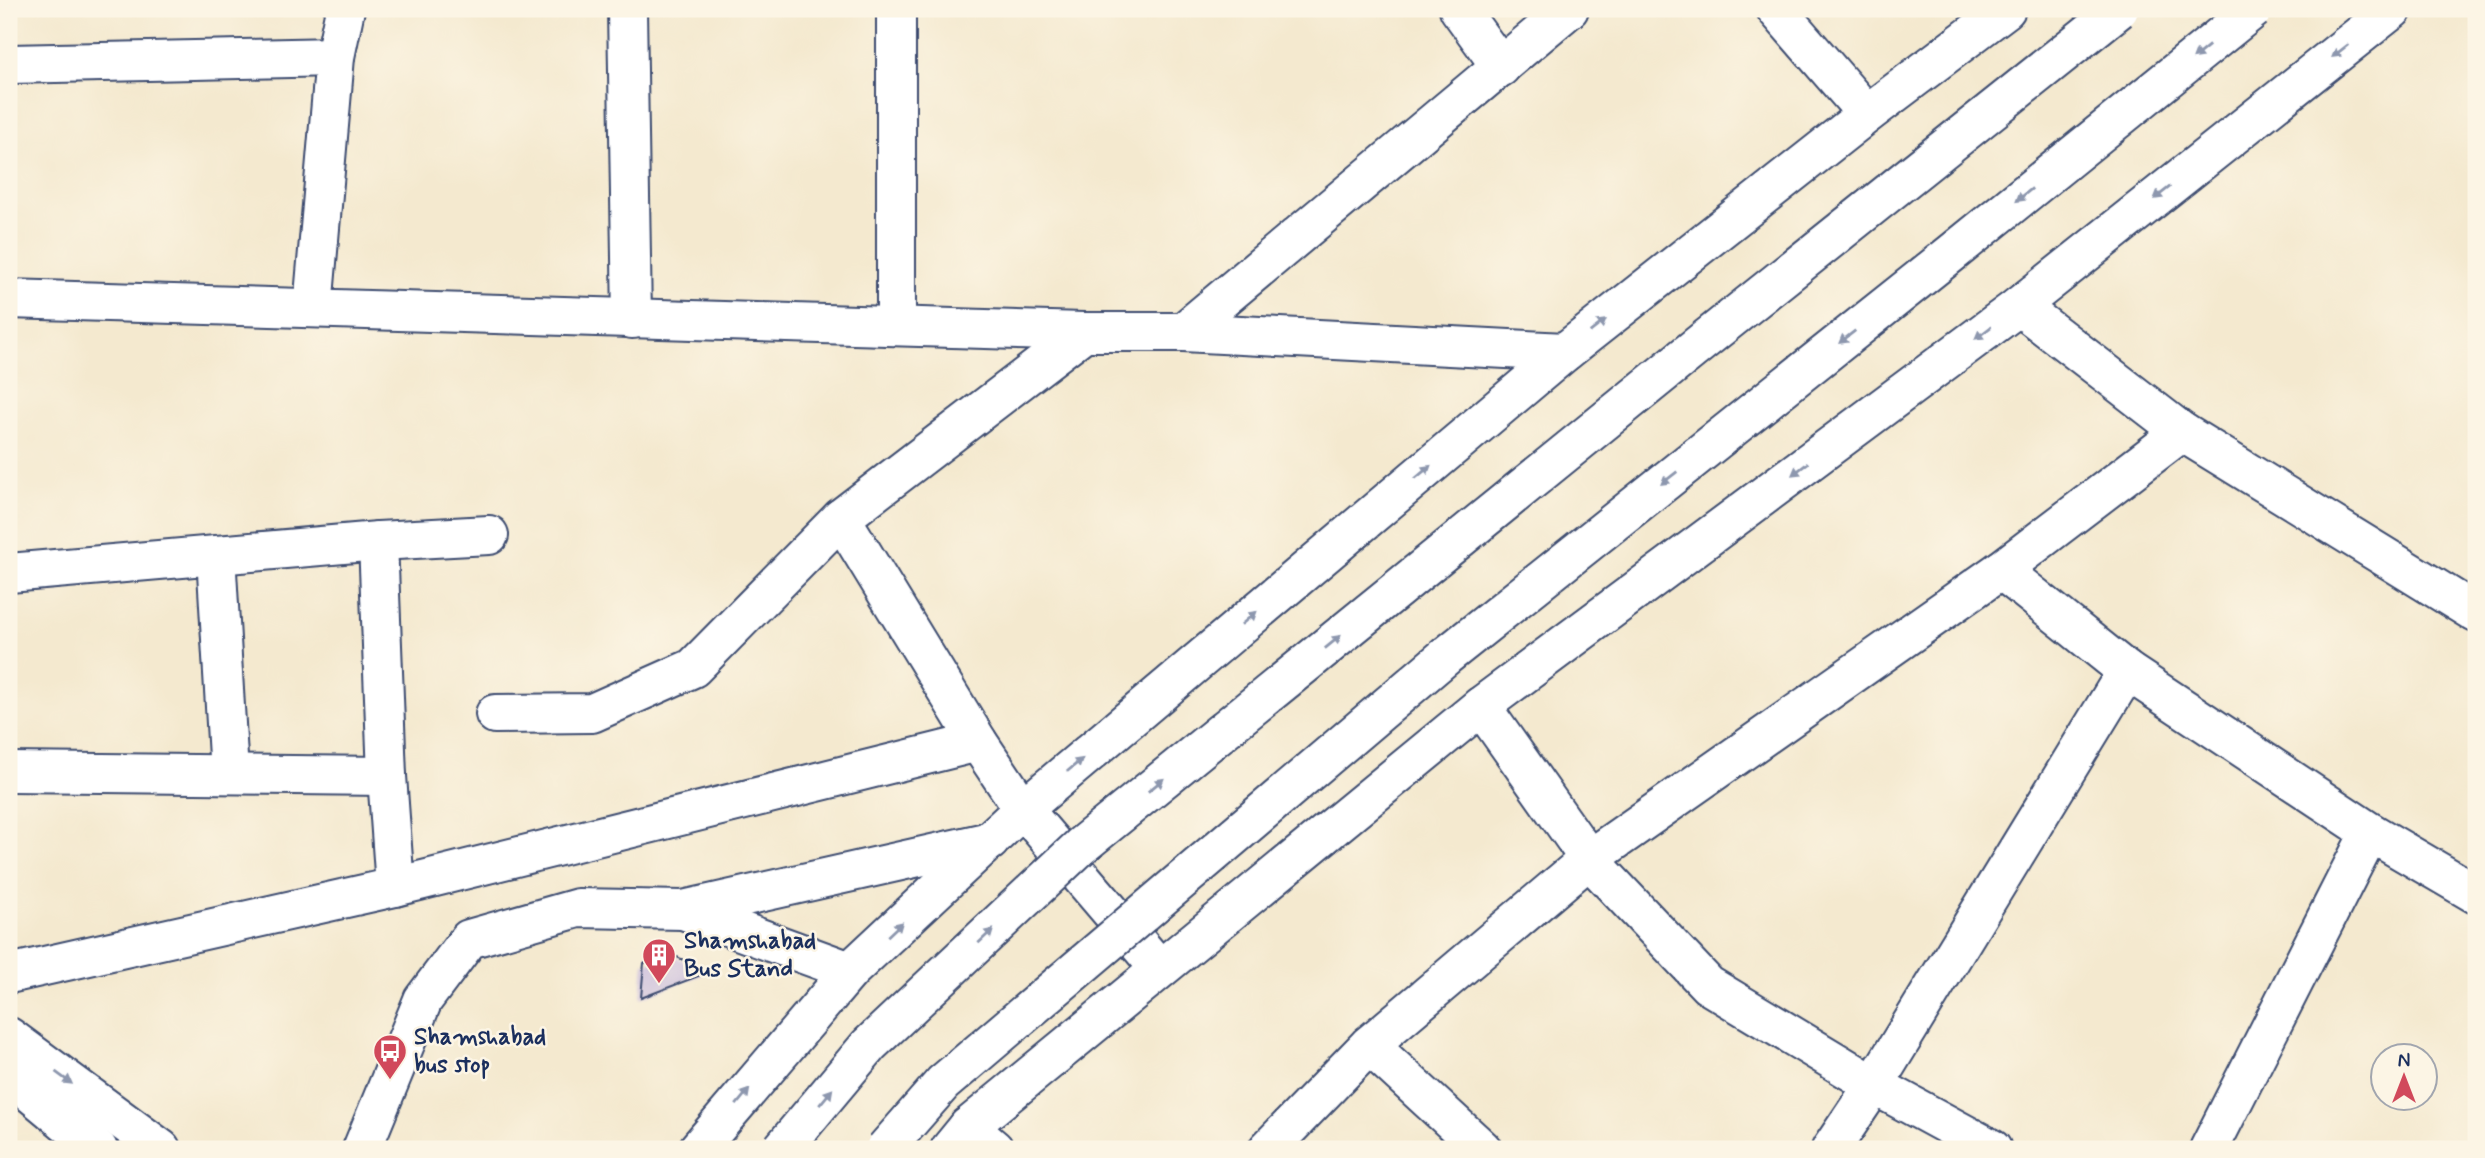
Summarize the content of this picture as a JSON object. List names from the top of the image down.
{
  "places": {
    "building": ["Shamshabad Bus Stand"],
    "bus stop": ["Shamshabad bus stop"]
  },
  "north": "top"
}
